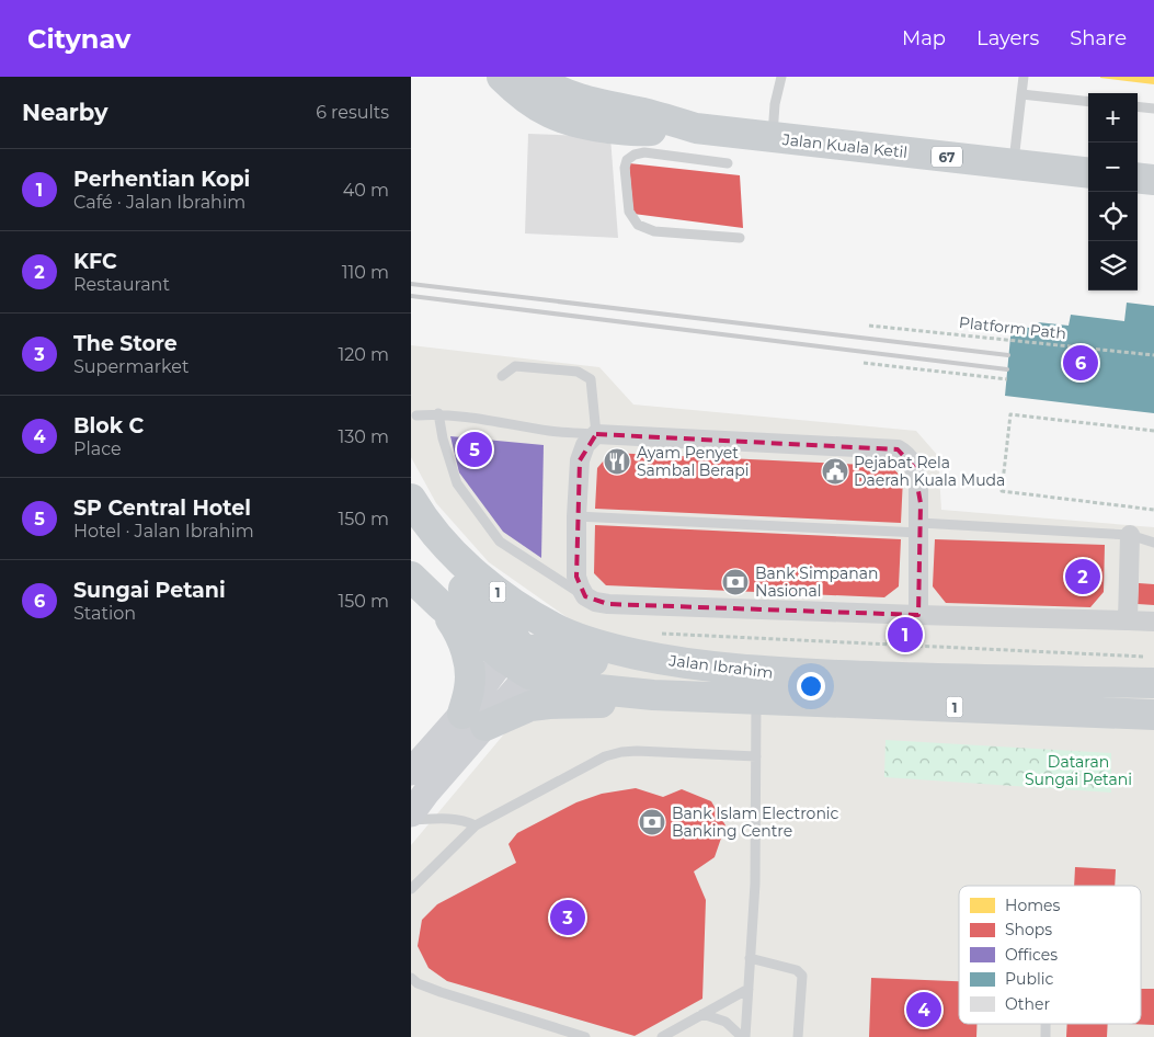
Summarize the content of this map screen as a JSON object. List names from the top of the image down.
{
  "streets": {
    "main road": [
      "Jalan Kuala Ketil",
      "67",
      "1",
      "Jalan Ibrahim"
    ],
    "path": ["Platform Path"]
  },
  "parks": ["Dataran Sungai Petani"],
  "places": {
    "restaurant": ["Ayam Penyet Sambal Berapi"],
    "public building": ["Pejabat Rela Daerah Kuala Muda"],
    "bank": ["Bank Simpanan Nasional", "Bank Islam Electronic Banking Centre"]
  },
  "legend": [
    "Homes",
    "Shops",
    "Offices",
    "Public",
    "Other"
  ],
  "page": {
    "header": "Citynav",
    "nav": ["Map", "Layers", "Share"],
    "heading": ["Nearby", "6 results"],
    "map_buttons": ["+", "−"],
    "list": [
      {
        "mark": "1",
        "name": "Perhentian Kopi",
        "note": "Café · Jalan Ibrahim",
        "value": "40 m"
      },
      {
        "mark": "2",
        "name": "KFC",
        "note": "Restaurant",
        "value": "110 m"
      },
      {
        "mark": "3",
        "name": "The Store",
        "note": "Supermarket",
        "value": "120 m"
      },
      {
        "mark": "4",
        "name": "Blok C",
        "note": "Place",
        "value": "130 m"
      },
      {
        "mark": "5",
        "name": "SP Central Hotel",
        "note": "Hotel · Jalan Ibrahim",
        "value": "150 m"
      },
      {
        "mark": "6",
        "name": "Sungai Petani",
        "note": "Station",
        "value": "150 m"
      }
    ],
    "pins": [
      "6",
      "5",
      "2",
      "1",
      "3",
      "4"
    ]
  }
}
